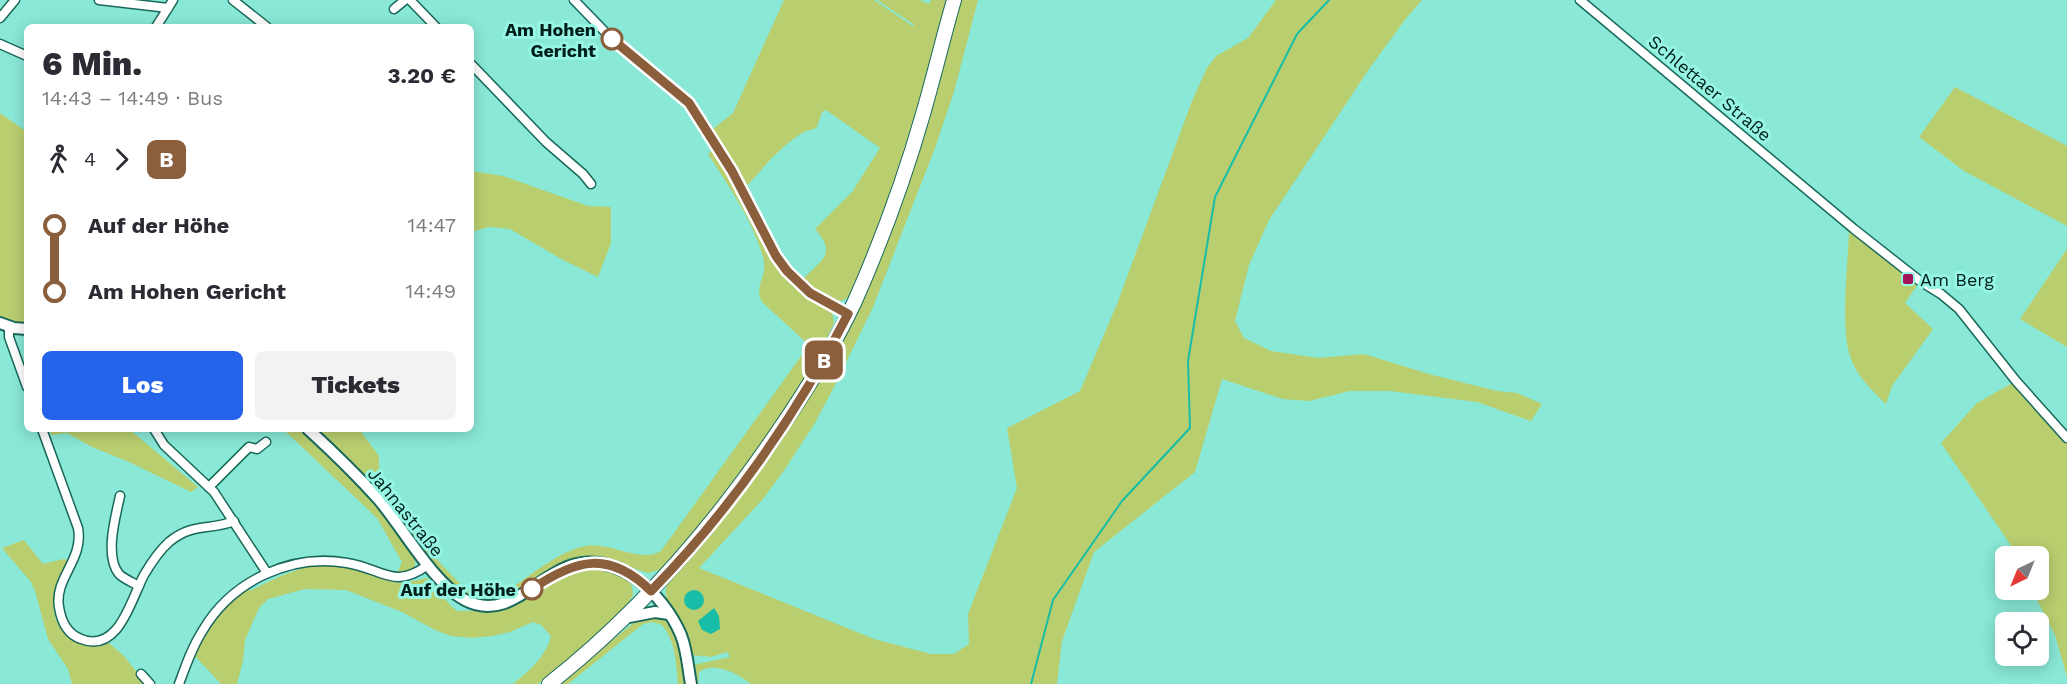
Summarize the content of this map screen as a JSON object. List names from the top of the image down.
{
  "streets": {
    "street": ["Schlettaer Straße", "Jahnastraße"]
  },
  "places": {
    "other": ["Am Hohen Gericht", "Auf der Höhe"],
    "transit": ["Am Berg"]
  },
  "lines": ["bus line B"],
  "north": "bottom left",
  "page": {
    "on_map": "B",
    "heading": ["6 Min.", "14:43 – 14:49 · Bus", "3.20 €"],
    "legs": ["4", "B"],
    "list": [
      {
        "name": "Auf der Höhe",
        "value": "14:47"
      },
      {
        "name": "Am Hohen Gericht",
        "value": "14:49"
      }
    ],
    "buttons": ["Los", "Tickets"]
  }
}
